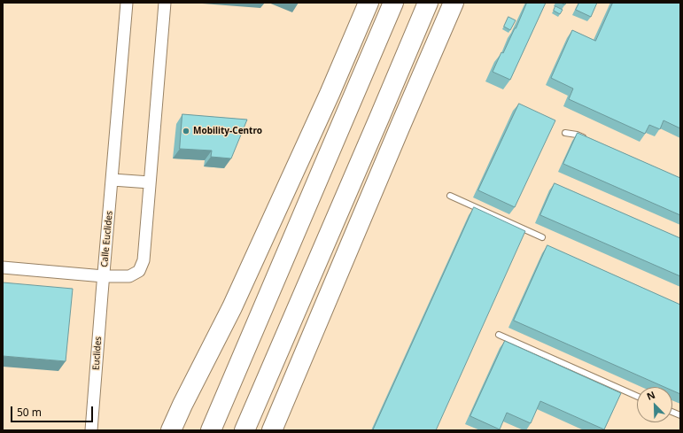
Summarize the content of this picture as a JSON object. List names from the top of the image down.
{
  "streets": {
    "street": ["Calle Euclides", "Euclides"]
  },
  "crossings": [
    ["Calle Euclides", "Euclides"]
  ],
  "places": ["Mobility-Centro"],
  "scale_bar": "50 m",
  "north": "top left"
}
